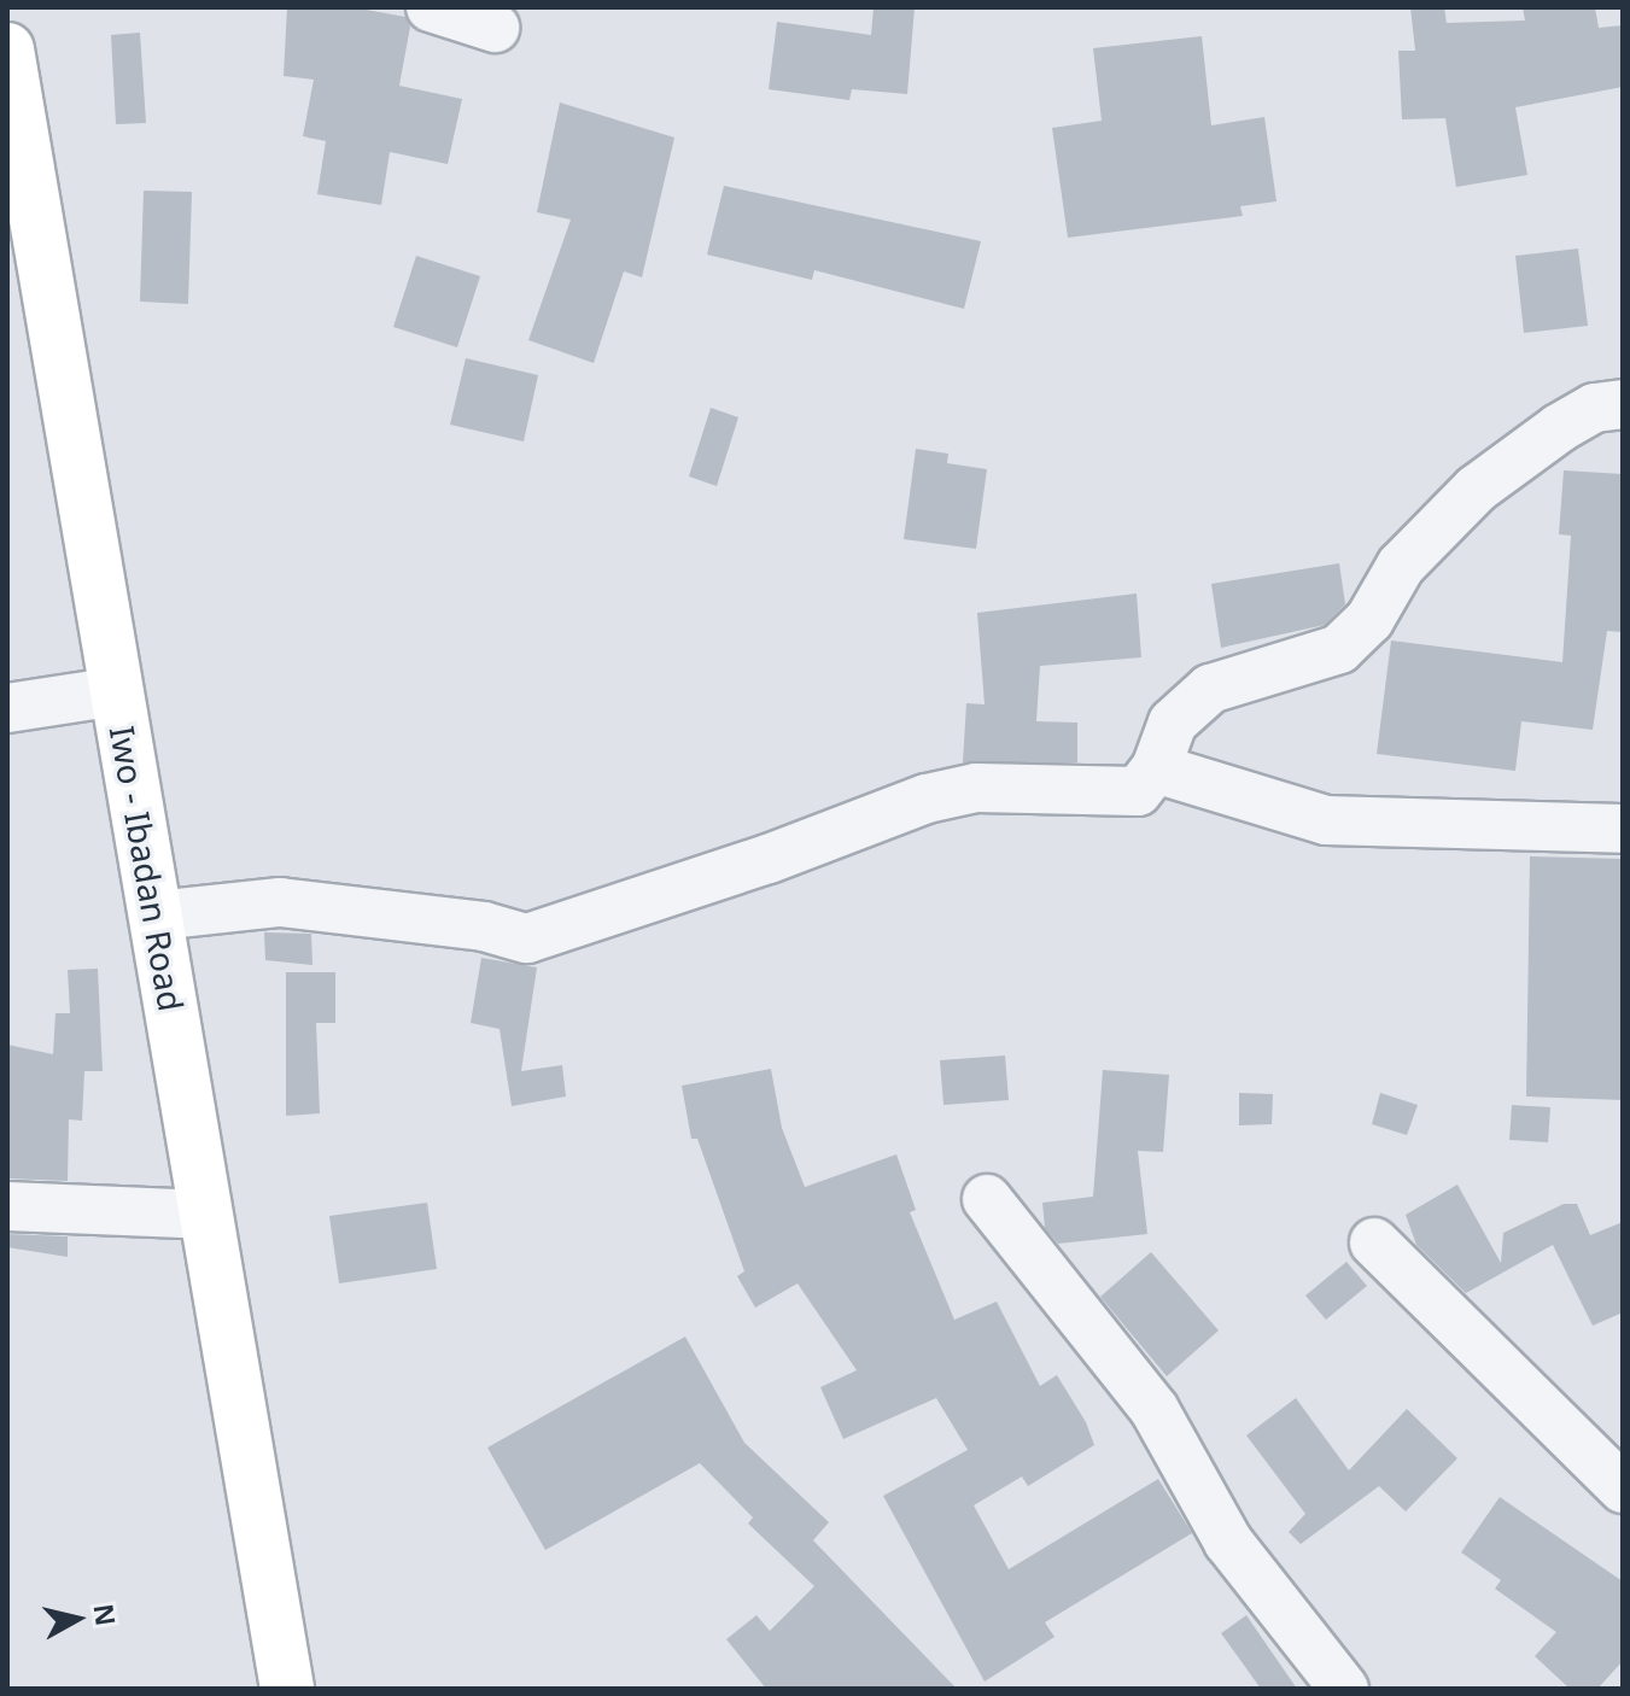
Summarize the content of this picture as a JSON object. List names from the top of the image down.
{
  "streets": {
    "main road": ["Iwo - Ibadan Road"]
  },
  "north": "right"
}
